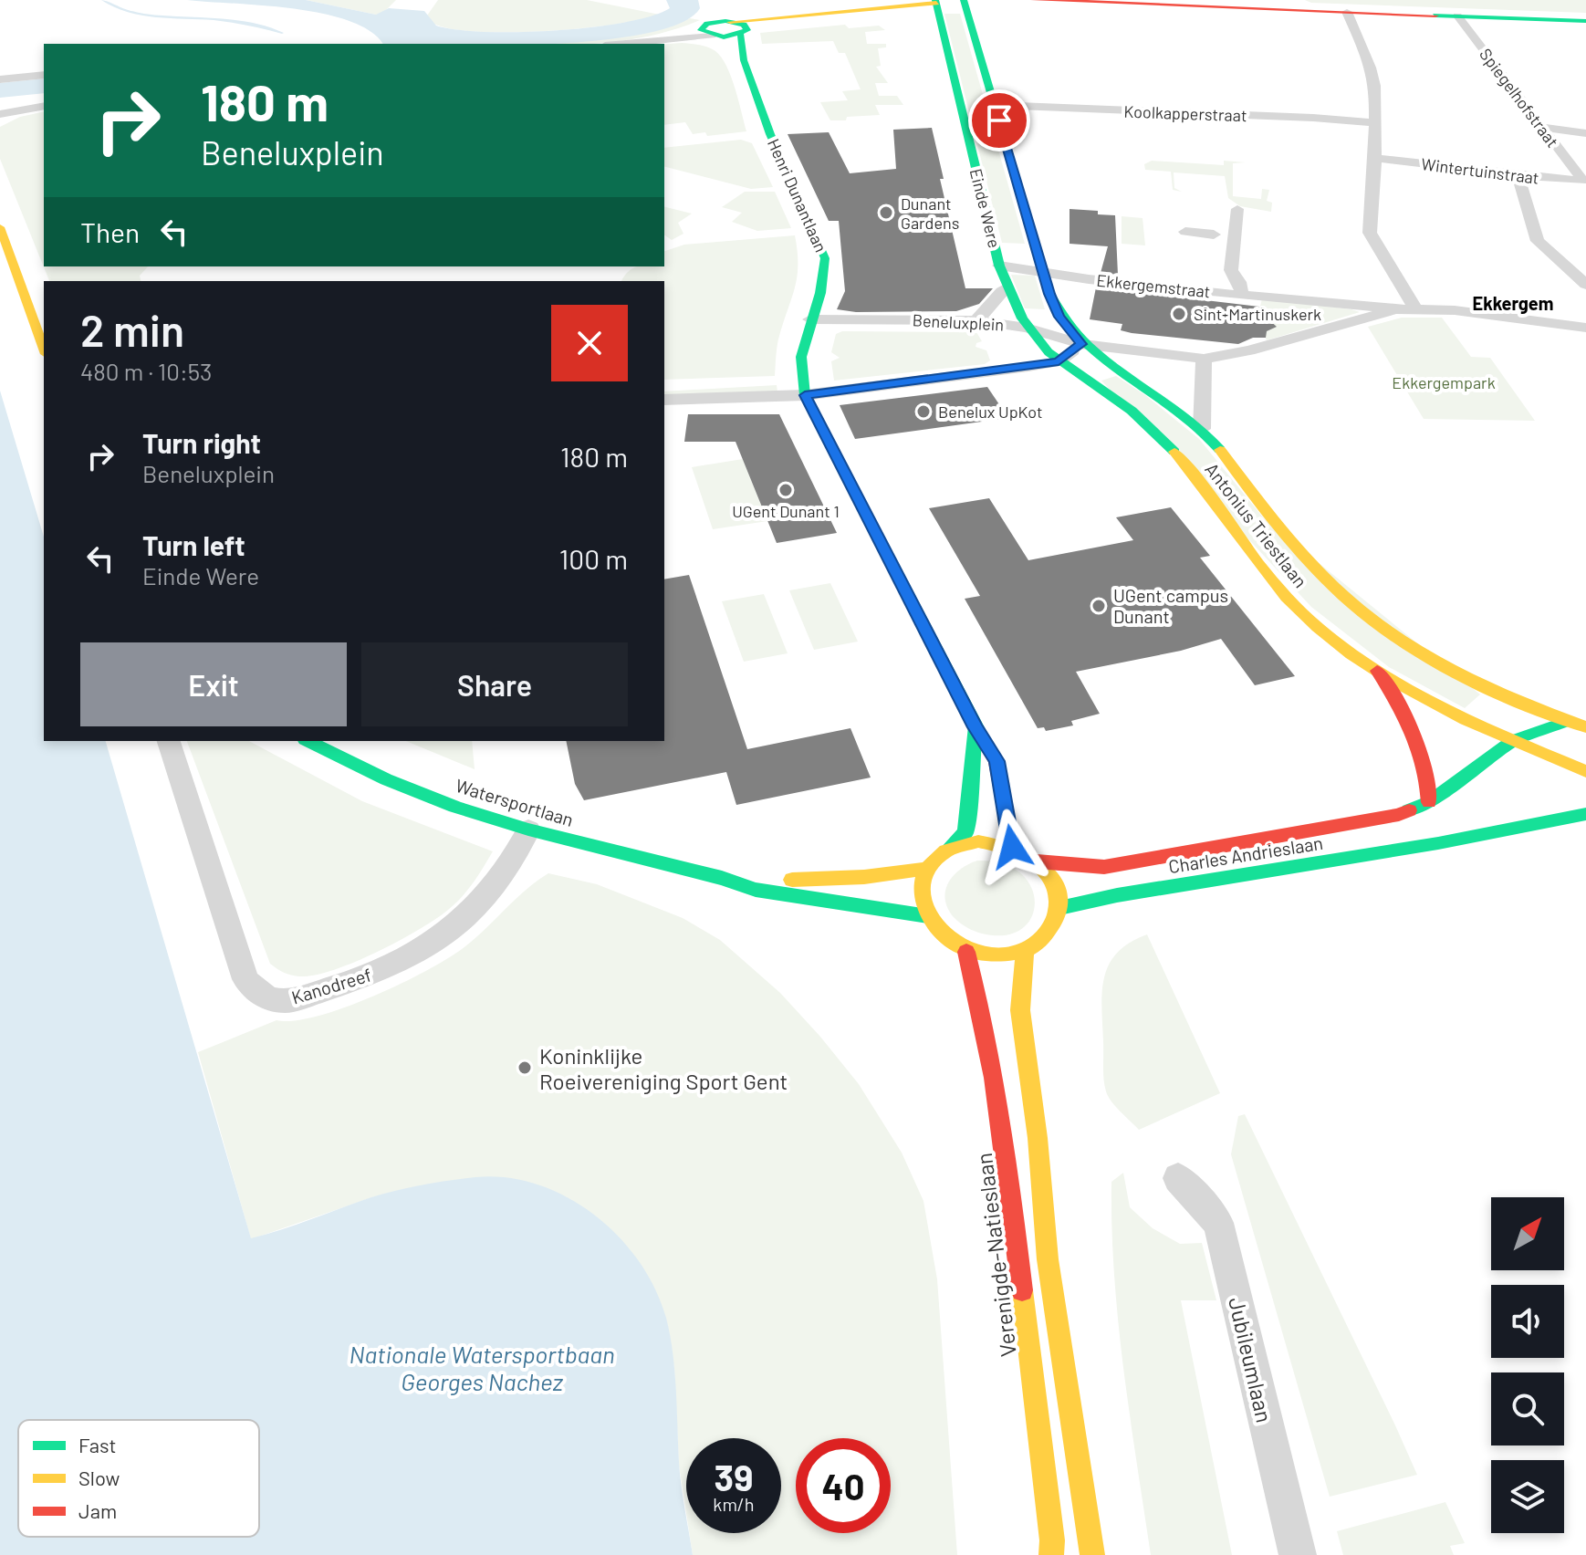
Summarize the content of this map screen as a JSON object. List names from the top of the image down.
{
  "streets": {
    "main road": [
      "Henri Dunantlaan",
      "Einde Were",
      "Antonius Triestlaan",
      "Watersportlaan",
      "Charles Andrieslaan",
      "Verenigde-Natieslaan"
    ],
    "street": [
      "Spiegelhofstraat",
      "Koolkapperstraat",
      "Wintertuinstraat",
      "Ekkergemstraat",
      "Beneluxplein",
      "Kanodreef",
      "Jubileumlaan"
    ]
  },
  "crossings": [
    ["Spiegelhofstraat", "Wintertuinstraat"],
    ["Koolkapperstraat", "Einde Were"],
    ["Henri Dunantlaan", "Beneluxplein"],
    ["Henri Dunantlaan", "Watersportlaan"],
    ["Henri Dunantlaan", "Charles Andrieslaan"],
    ["Henri Dunantlaan", "Verenigde-Natieslaan"],
    ["Einde Were", "Ekkergemstraat"],
    ["Einde Were", "Beneluxplein"],
    ["Einde Were", "Antonius Triestlaan"],
    ["Ekkergemstraat", "Beneluxplein"],
    ["Ekkergemstraat", "Antonius Triestlaan"],
    ["Beneluxplein", "Antonius Triestlaan"],
    ["Antonius Triestlaan", "Charles Andrieslaan"],
    ["Watersportlaan", "Charles Andrieslaan"],
    ["Watersportlaan", "Kanodreef"],
    ["Watersportlaan", "Verenigde-Natieslaan"],
    ["Charles Andrieslaan", "Verenigde-Natieslaan"]
  ],
  "districts": ["Ekkergem"],
  "water": ["Nationale Watersportbaan Georges Nachez"],
  "parks": ["Ekkergempark"],
  "places": [
    "Dunant Gardens",
    "Sint-Martinuskerk",
    "Benelux UpKot",
    "UGent Dunant 1",
    "UGent campus Dunant",
    "Koninklijke Roeivereniging Sport Gent"
  ],
  "legend": ["Fast", "Slow", "Jam"],
  "north": "top right",
  "page": {
    "turn": ["180 m", "Beneluxplein"],
    "then": "Then",
    "heading": ["2 min", "480 m · 10:53"],
    "list": [
      {
        "name": "Turn right",
        "note": "Beneluxplein",
        "value": "180 m"
      },
      {
        "name": "Turn left",
        "note": "Einde Were",
        "value": "100 m"
      }
    ],
    "buttons": ["Exit", "Share"],
    "speed": "39 km/h",
    "limit": "40"
  }
}
